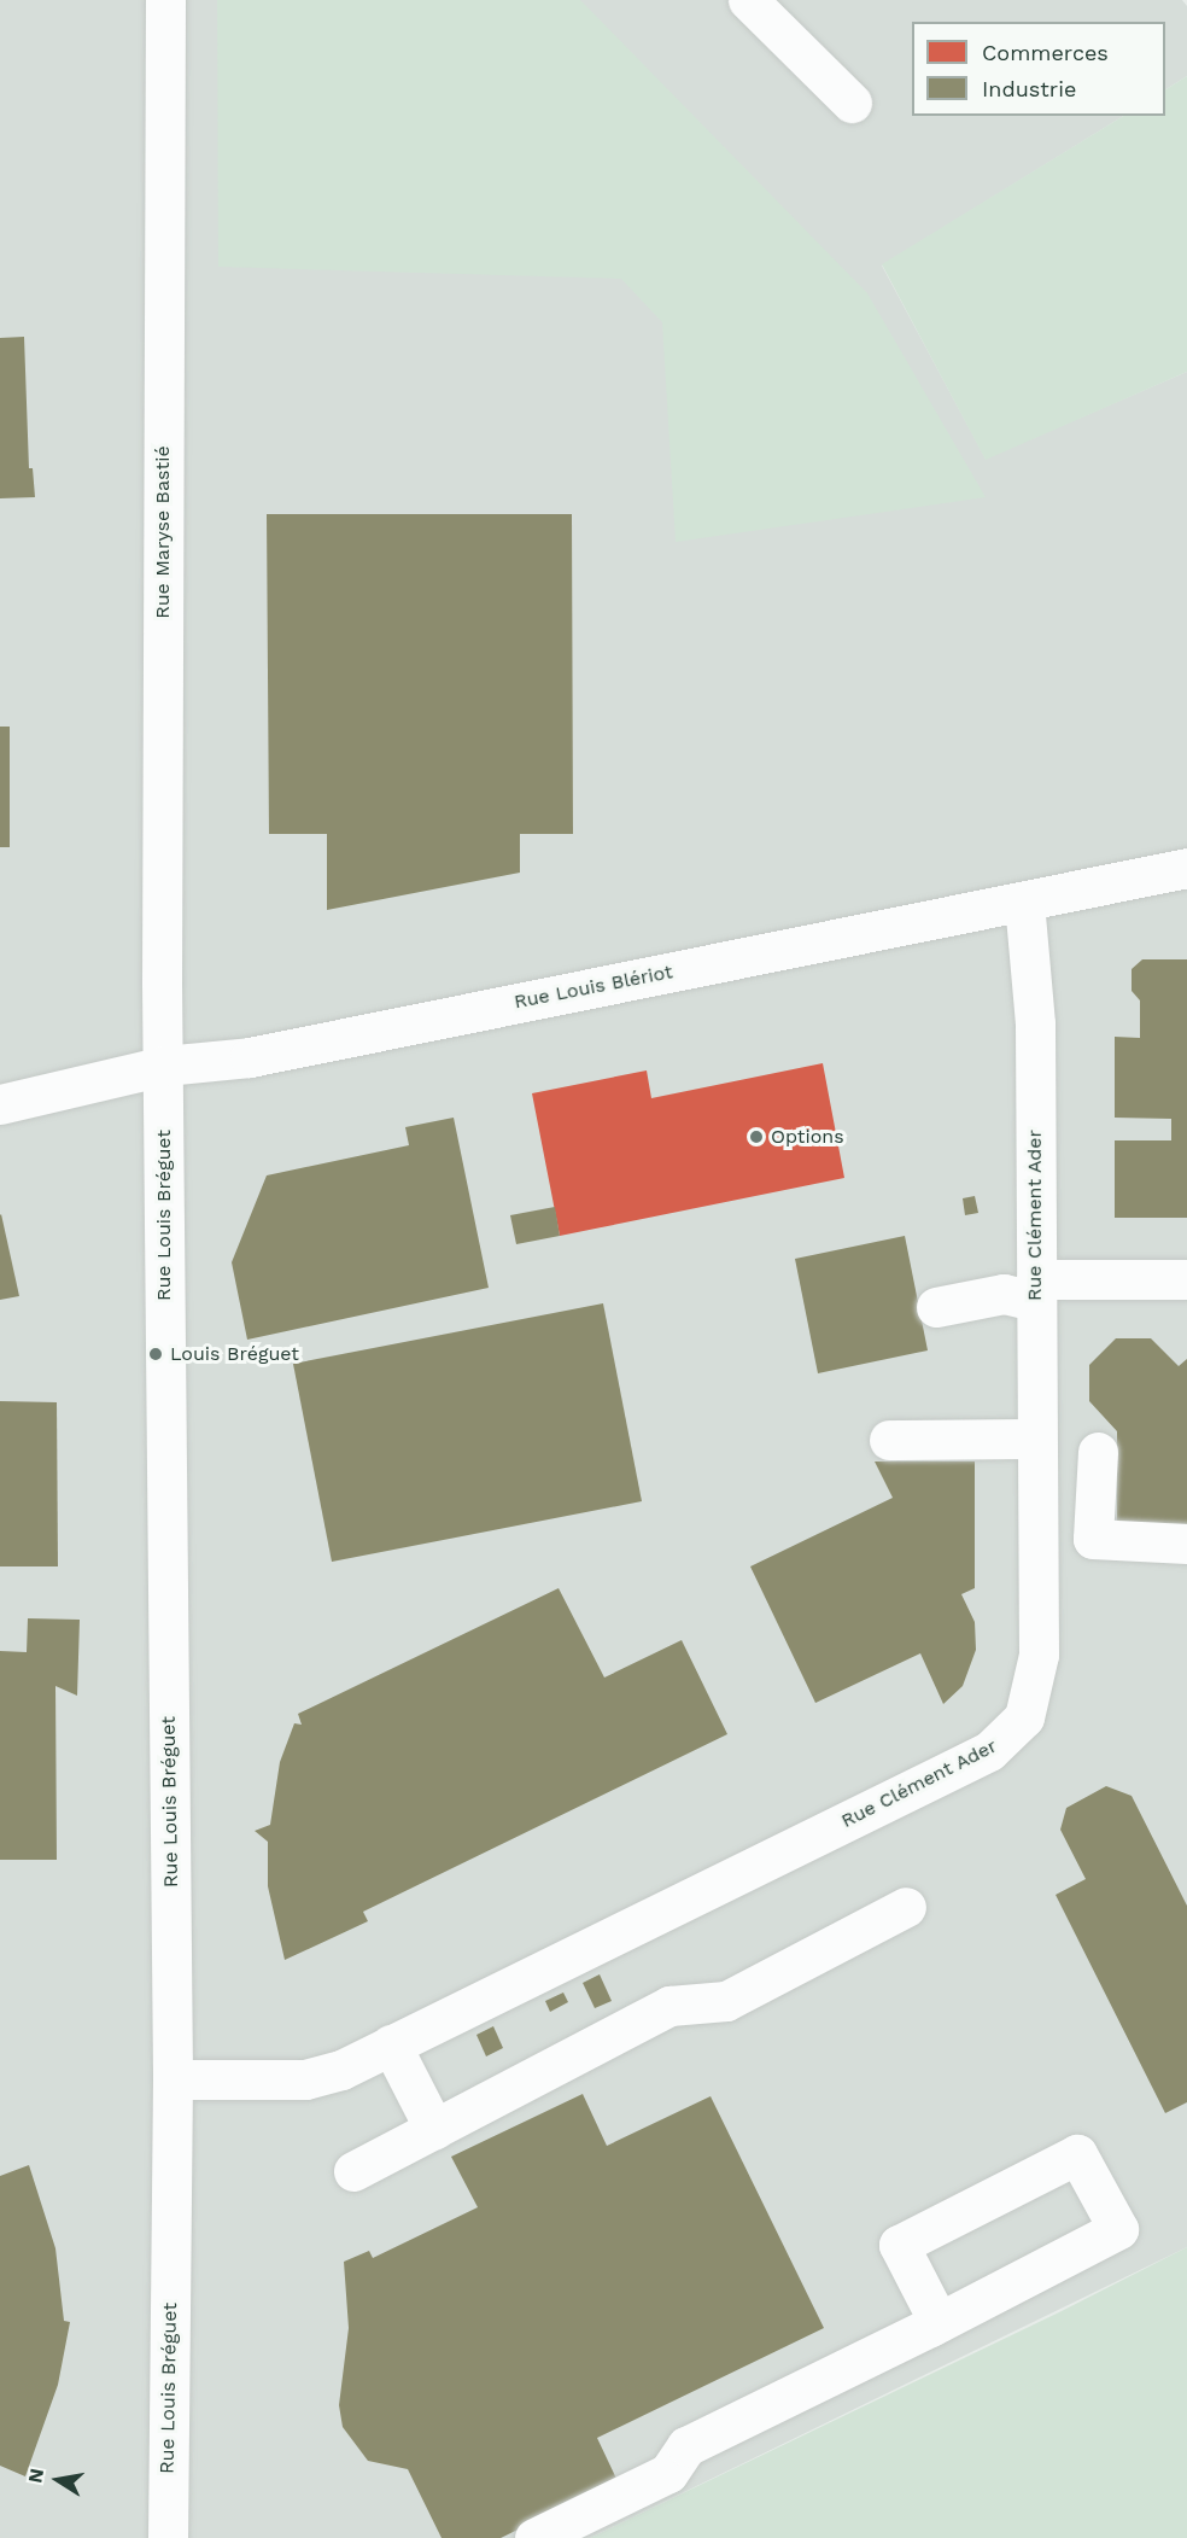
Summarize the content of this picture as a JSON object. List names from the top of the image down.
{
  "streets": {
    "street": [
      "Rue Maryse Bastié",
      "Rue Louis Blériot",
      "Rue Louis Bréguet",
      "Rue Clément Ader"
    ]
  },
  "crossings": [
    ["Rue Maryse Bastié", "Rue Louis Blériot"],
    ["Rue Maryse Bastié", "Rue Louis Bréguet"],
    ["Rue Louis Blériot", "Rue Louis Bréguet"],
    ["Rue Louis Blériot", "Rue Clément Ader"],
    ["Rue Louis Bréguet", "Rue Clément Ader"]
  ],
  "places": ["Options", "Louis Bréguet"],
  "legend": ["Commerces", "Industrie"],
  "north": "left"
}
